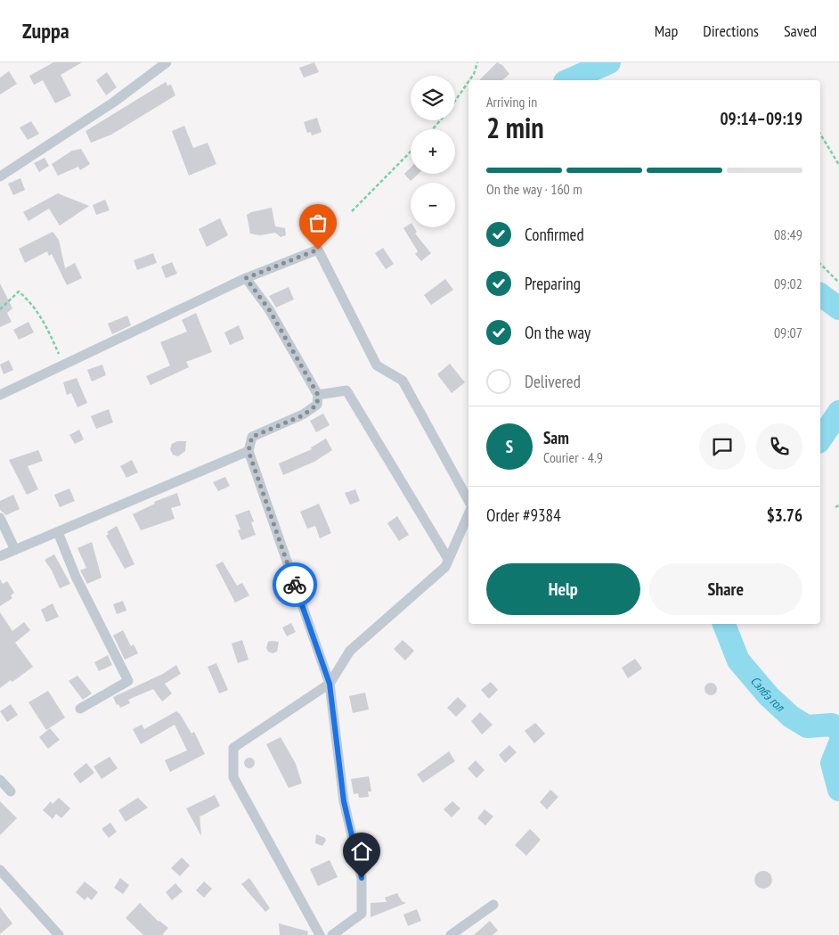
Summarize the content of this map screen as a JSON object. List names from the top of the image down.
{
  "water": ["Сэлбэ гол"],
  "page": {
    "header": "Zuppa",
    "nav": ["Map", "Directions", "Saved"],
    "map_buttons": ["+", "−"],
    "heading": ["2 min", "Arriving in", "09:14–09:19"],
    "panel": [
      "Sam",
      "Courier · 4.9",
      "Order #9384",
      "$3.76"
    ],
    "bar": "On the way · 160 m",
    "list": [
      ["Confirmed", "08:49"],
      ["Preparing", "09:02"],
      ["On the way", "09:07"],
      "Delivered"
    ],
    "round": "S",
    "buttons": ["Help", "Share"]
  }
}
